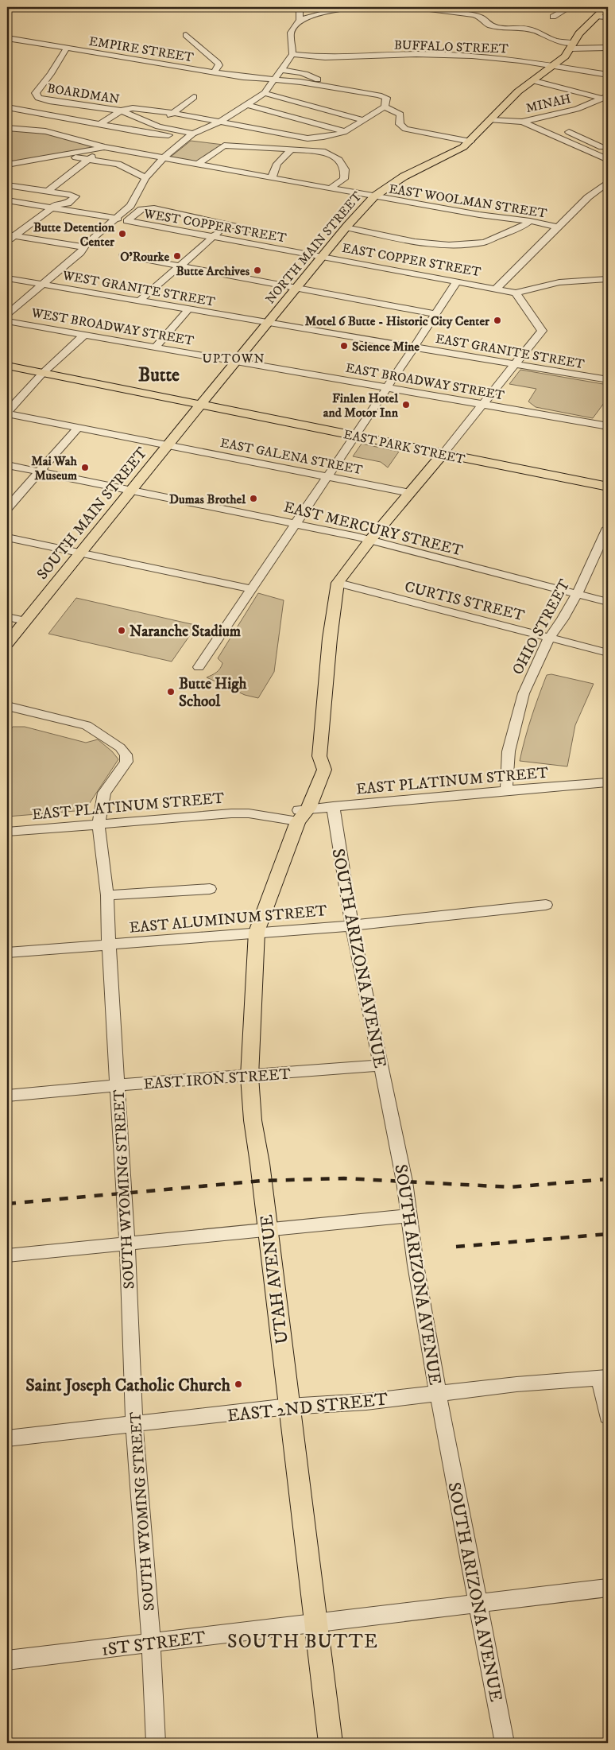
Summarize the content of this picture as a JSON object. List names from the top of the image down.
{
  "streets": {
    "main road": [
      "NORTH MAIN STREET",
      "EAST PARK STREET",
      "SOUTH MAIN STREET",
      "UTAH AVENUE"
    ],
    "street": [
      "BUFFALO STREET",
      "EMPIRE STREET",
      "BOARDMAN",
      "MINAH",
      "EAST WOOLMAN STREET",
      "WEST COPPER STREET",
      "EAST COPPER STREET",
      "WEST GRANITE STREET",
      "WEST BROADWAY STREET",
      "EAST GRANITE STREET",
      "EAST BROADWAY STREET",
      "EAST GALENA STREET",
      "EAST MERCURY STREET",
      "CURTIS STREET",
      "OHIO STREET",
      "EAST PLATINUM STREET",
      "EAST ALUMINUM STREET",
      "SOUTH ARIZONA AVENUE",
      "EAST IRON STREET",
      "SOUTH WYOMING STREET",
      "EAST 2ND STREET",
      "1ST STREET"
    ]
  },
  "crossings": [
    ["BUFFALO STREET", "NORTH MAIN STREET"],
    ["EMPIRE STREET", "BOARDMAN"],
    ["MINAH", "NORTH MAIN STREET"],
    ["EAST WOOLMAN STREET", "NORTH MAIN STREET"],
    ["WEST COPPER STREET", "NORTH MAIN STREET"],
    ["WEST COPPER STREET", "EAST COPPER STREET"],
    ["NORTH MAIN STREET", "EAST COPPER STREET"],
    ["NORTH MAIN STREET", "WEST GRANITE STREET"],
    ["NORTH MAIN STREET", "WEST BROADWAY STREET"],
    ["NORTH MAIN STREET", "EAST GRANITE STREET"],
    ["NORTH MAIN STREET", "EAST BROADWAY STREET"],
    ["NORTH MAIN STREET", "EAST PARK STREET"],
    ["NORTH MAIN STREET", "SOUTH MAIN STREET"],
    ["WEST GRANITE STREET", "EAST GRANITE STREET"],
    ["WEST BROADWAY STREET", "EAST BROADWAY STREET"],
    ["EAST PARK STREET", "SOUTH MAIN STREET"],
    ["EAST GALENA STREET", "SOUTH MAIN STREET"],
    ["SOUTH MAIN STREET", "EAST MERCURY STREET"],
    ["EAST MERCURY STREET", "OHIO STREET"],
    ["CURTIS STREET", "OHIO STREET"],
    ["CURTIS STREET", "UTAH AVENUE"],
    ["OHIO STREET", "EAST PLATINUM STREET"],
    ["EAST PLATINUM STREET", "SOUTH ARIZONA AVENUE"],
    ["EAST PLATINUM STREET", "SOUTH WYOMING STREET"],
    ["EAST PLATINUM STREET", "UTAH AVENUE"],
    ["EAST ALUMINUM STREET", "SOUTH ARIZONA AVENUE"],
    ["EAST ALUMINUM STREET", "SOUTH WYOMING STREET"],
    ["EAST ALUMINUM STREET", "UTAH AVENUE"],
    ["SOUTH ARIZONA AVENUE", "EAST IRON STREET"],
    ["SOUTH ARIZONA AVENUE", "EAST 2ND STREET"],
    ["SOUTH ARIZONA AVENUE", "1ST STREET"],
    ["EAST IRON STREET", "SOUTH WYOMING STREET"],
    ["EAST IRON STREET", "UTAH AVENUE"],
    ["SOUTH WYOMING STREET", "EAST 2ND STREET"],
    ["SOUTH WYOMING STREET", "1ST STREET"],
    ["UTAH AVENUE", "EAST 2ND STREET"],
    ["UTAH AVENUE", "1ST STREET"]
  ],
  "districts": ["UPTOWN", "Butte", "SOUTH BUTTE"],
  "places": [
    "Butte Detention Center",
    "O'Rourke",
    "Butte Archives",
    "Motel 6 Butte - Historic City Center",
    "Science Mine",
    "Finlen Hotel and Motor Inn",
    "Mai Wah Museum",
    "Dumas Brothel",
    "Naranche Stadium",
    "Butte High School",
    "Saint Joseph Catholic Church"
  ]
}
